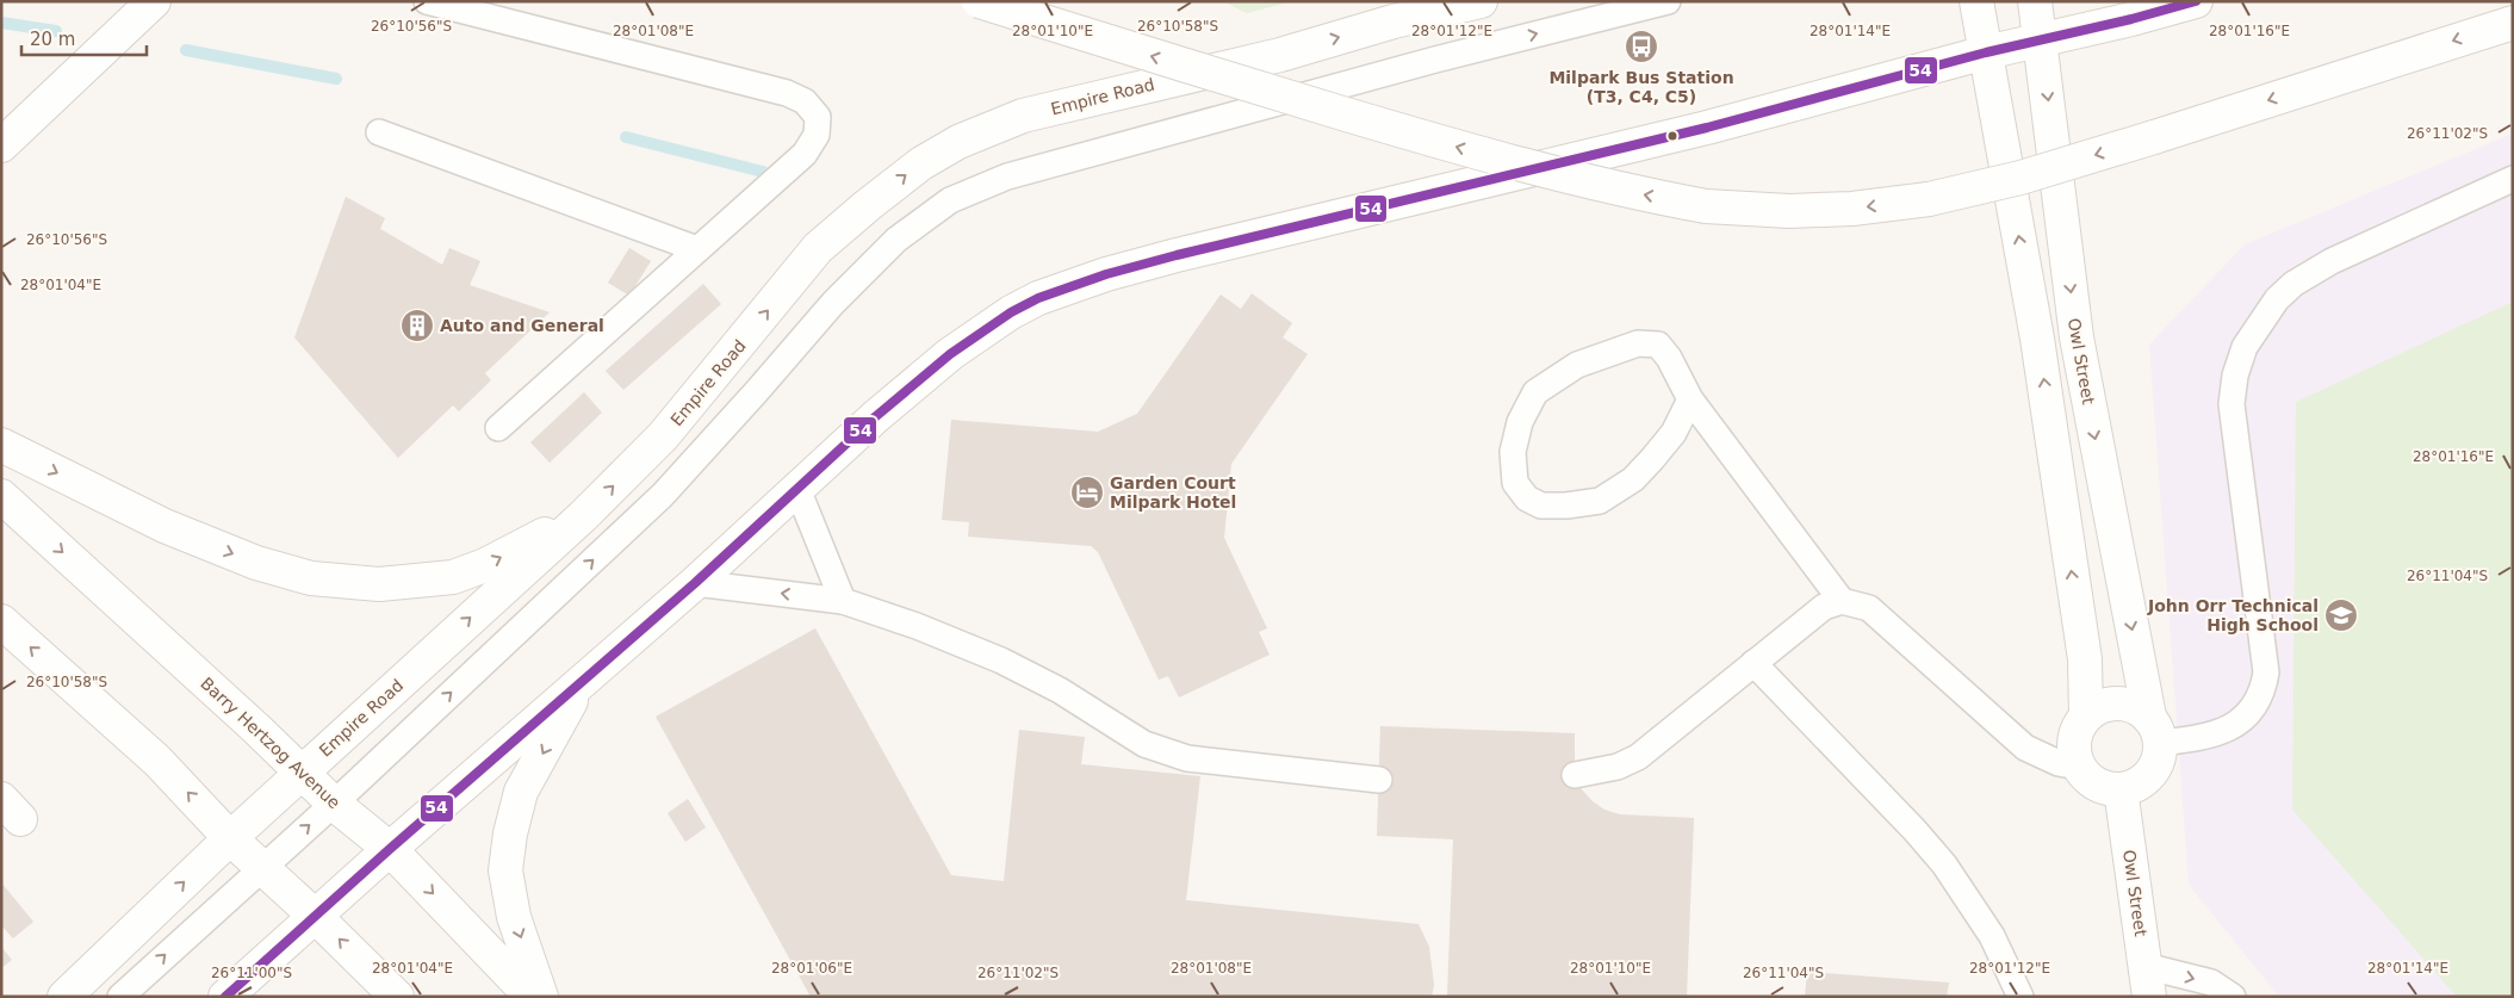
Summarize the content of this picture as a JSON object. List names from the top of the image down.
{
  "streets": {
    "main road": ["Empire Road", "Owl Street", "Barry Hertzog Avenue"]
  },
  "crossings": [
    ["Empire Road", "Barry Hertzog Avenue"]
  ],
  "places": {
    "bus stop": ["Milpark Bus Station (T3, C4, C5)"],
    "building": ["Auto and General"],
    "hotel": ["Garden Court Milpark Hotel"],
    "school or university": ["John Orr Technical High School"]
  },
  "lines": ["transit line 54"],
  "scale_bar": "20 m",
  "coordinates": [
    "26°10'58\"S",
    "26°10'56\"S",
    "28°01'08\"E",
    "28°01'10\"E",
    "28°01'12\"E",
    "28°01'14\"E",
    "28°01'16\"E",
    "26°11'02\"S",
    "28°01'04\"E",
    "26°11'04\"S",
    "28°01'06\"E",
    "26°11'00\"S"
  ]
}
